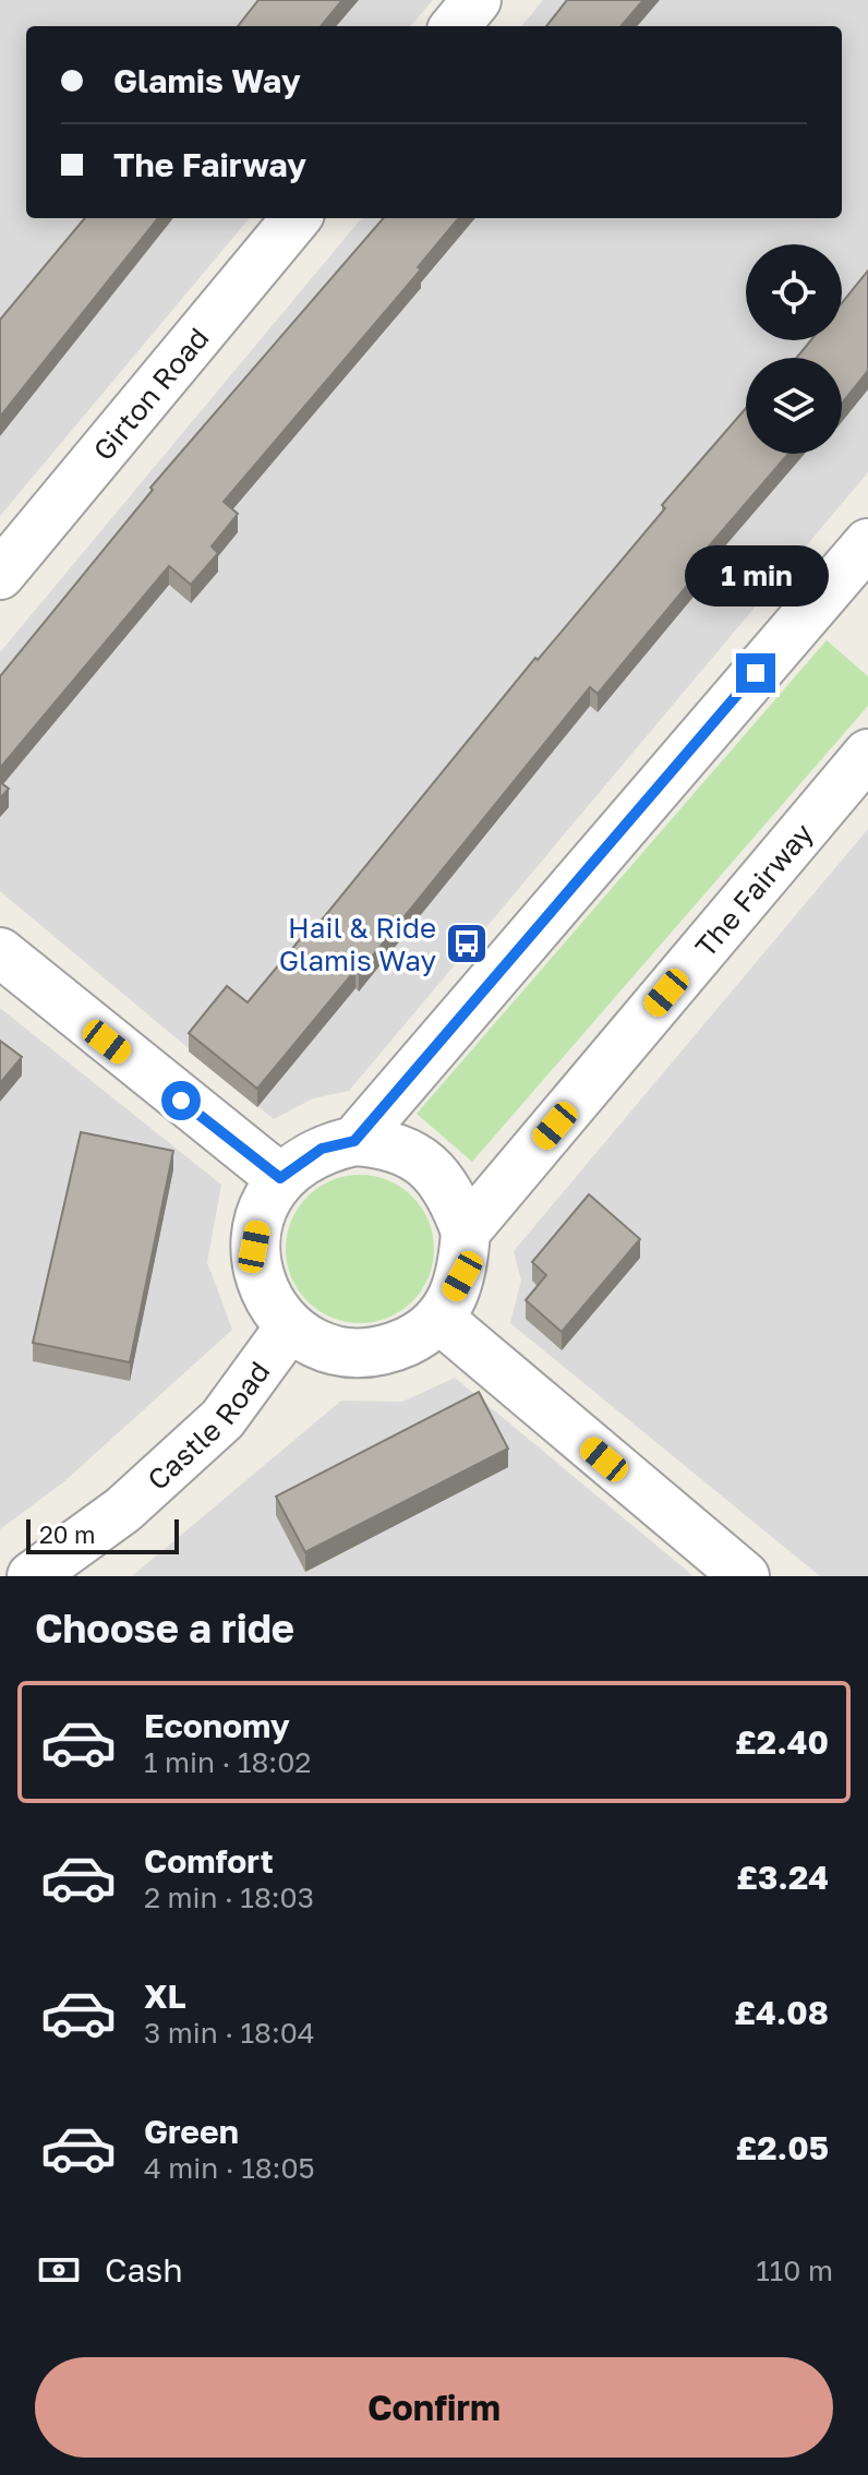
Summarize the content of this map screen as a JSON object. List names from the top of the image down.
{
  "streets": {
    "street": ["Girton Road", "The Fairway", "Castle Road"]
  },
  "crossings": [
    ["The Fairway", "Castle Road"]
  ],
  "places": {
    "bus stop": ["Hail & Ride Glamis Way"]
  },
  "scale_bar": "20 m",
  "page": {
    "banner": ["Glamis Way", "The Fairway"],
    "bubble": "1 min",
    "scale": "20 m",
    "heading": "Choose a ride",
    "list": [
      {
        "name": "Economy",
        "note": "1 min · 18:02",
        "value": "£2.40"
      },
      {
        "name": "Comfort",
        "note": "2 min · 18:03",
        "value": "£3.24"
      },
      {
        "name": "XL",
        "note": "3 min · 18:04",
        "value": "£4.08"
      },
      {
        "name": "Green",
        "note": "4 min · 18:05",
        "value": "£2.05"
      }
    ],
    "pay": ["Cash", "110 m"],
    "buttons": "Confirm"
  }
}
